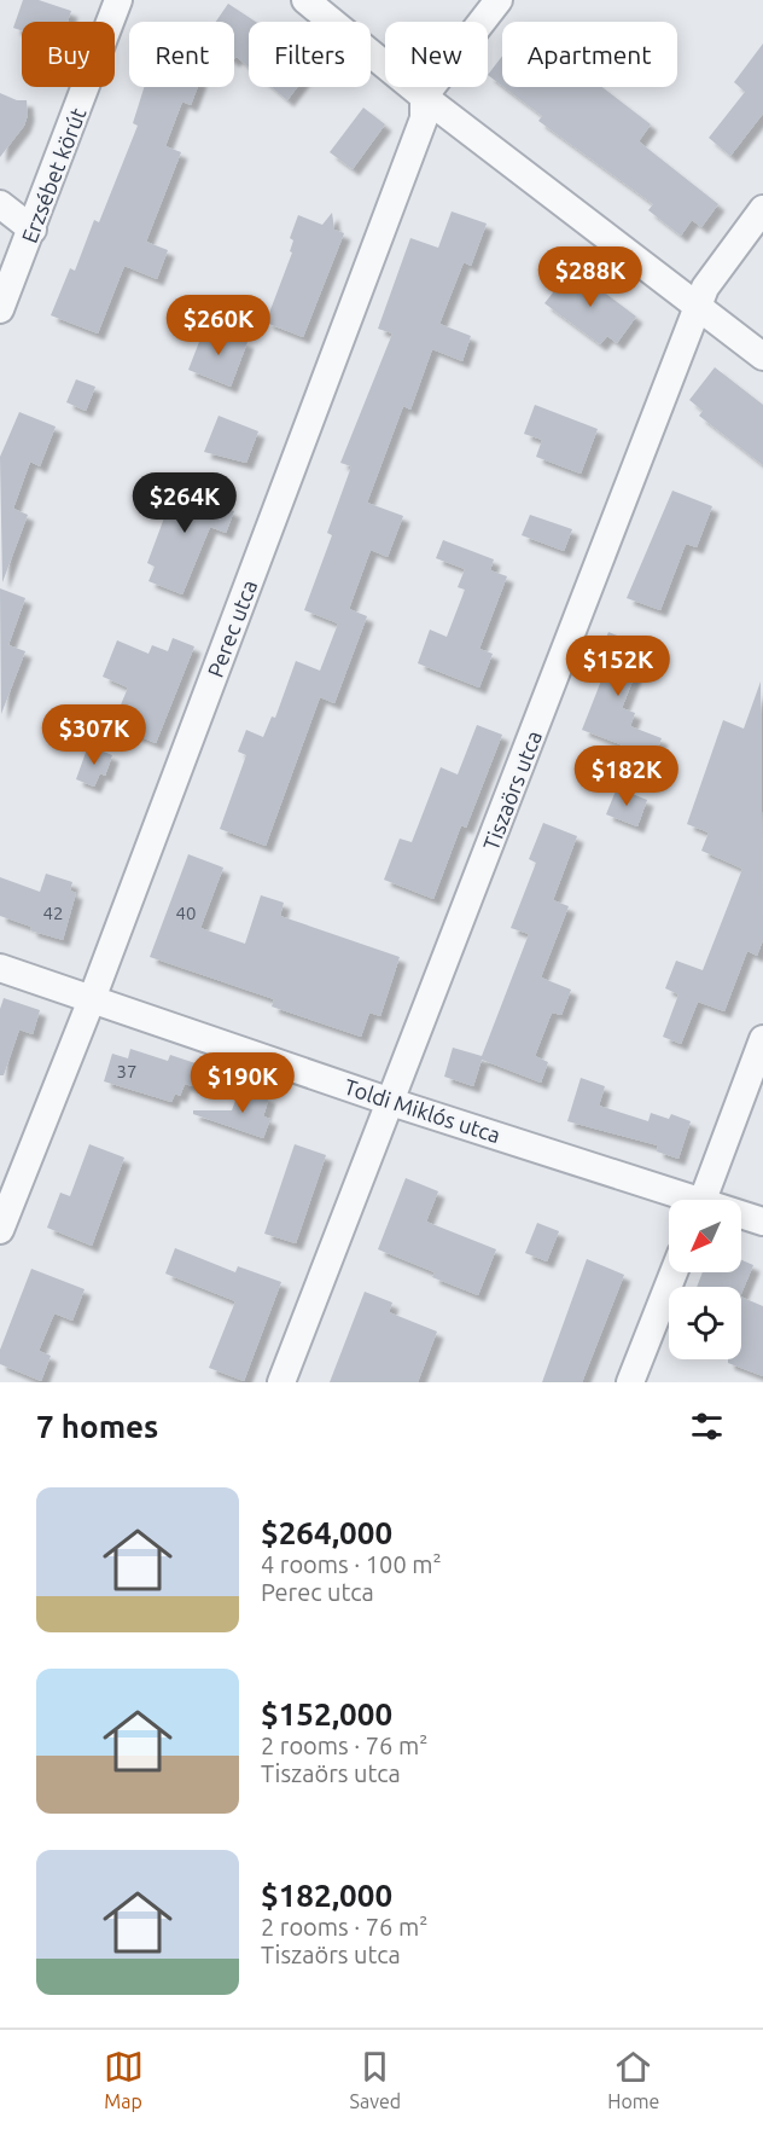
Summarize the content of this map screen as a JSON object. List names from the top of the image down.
{
  "streets": {
    "street": [
      "Erzsébet körút",
      "Perec utca",
      "Tiszaörs utca",
      "Toldi Miklós utca"
    ]
  },
  "crossings": [
    ["Perec utca", "Toldi Miklós utca"],
    ["Tiszaörs utca", "Toldi Miklós utca"]
  ],
  "house_numbers": ["42", "40", "37"],
  "north": "bottom left",
  "page": {
    "chip": [
      "Buy",
      "Rent",
      "Filters",
      "New",
      "Apartment"
    ],
    "price": [
      "$288K",
      "$260K",
      "$264K",
      "$152K",
      "$307K",
      "$182K",
      "$190K"
    ],
    "heading": "7 homes",
    "list": [
      {
        "name": "$264,000",
        "note": "4 rooms · 100 m² · Perec utca"
      },
      {
        "name": "$152,000",
        "note": "2 rooms · 76 m² · Tiszaörs utca"
      },
      {
        "name": "$182,000",
        "note": "2 rooms · 76 m² · Tiszaörs utca"
      }
    ],
    "tabs": ["Map", "Saved", "Home"]
  }
}
